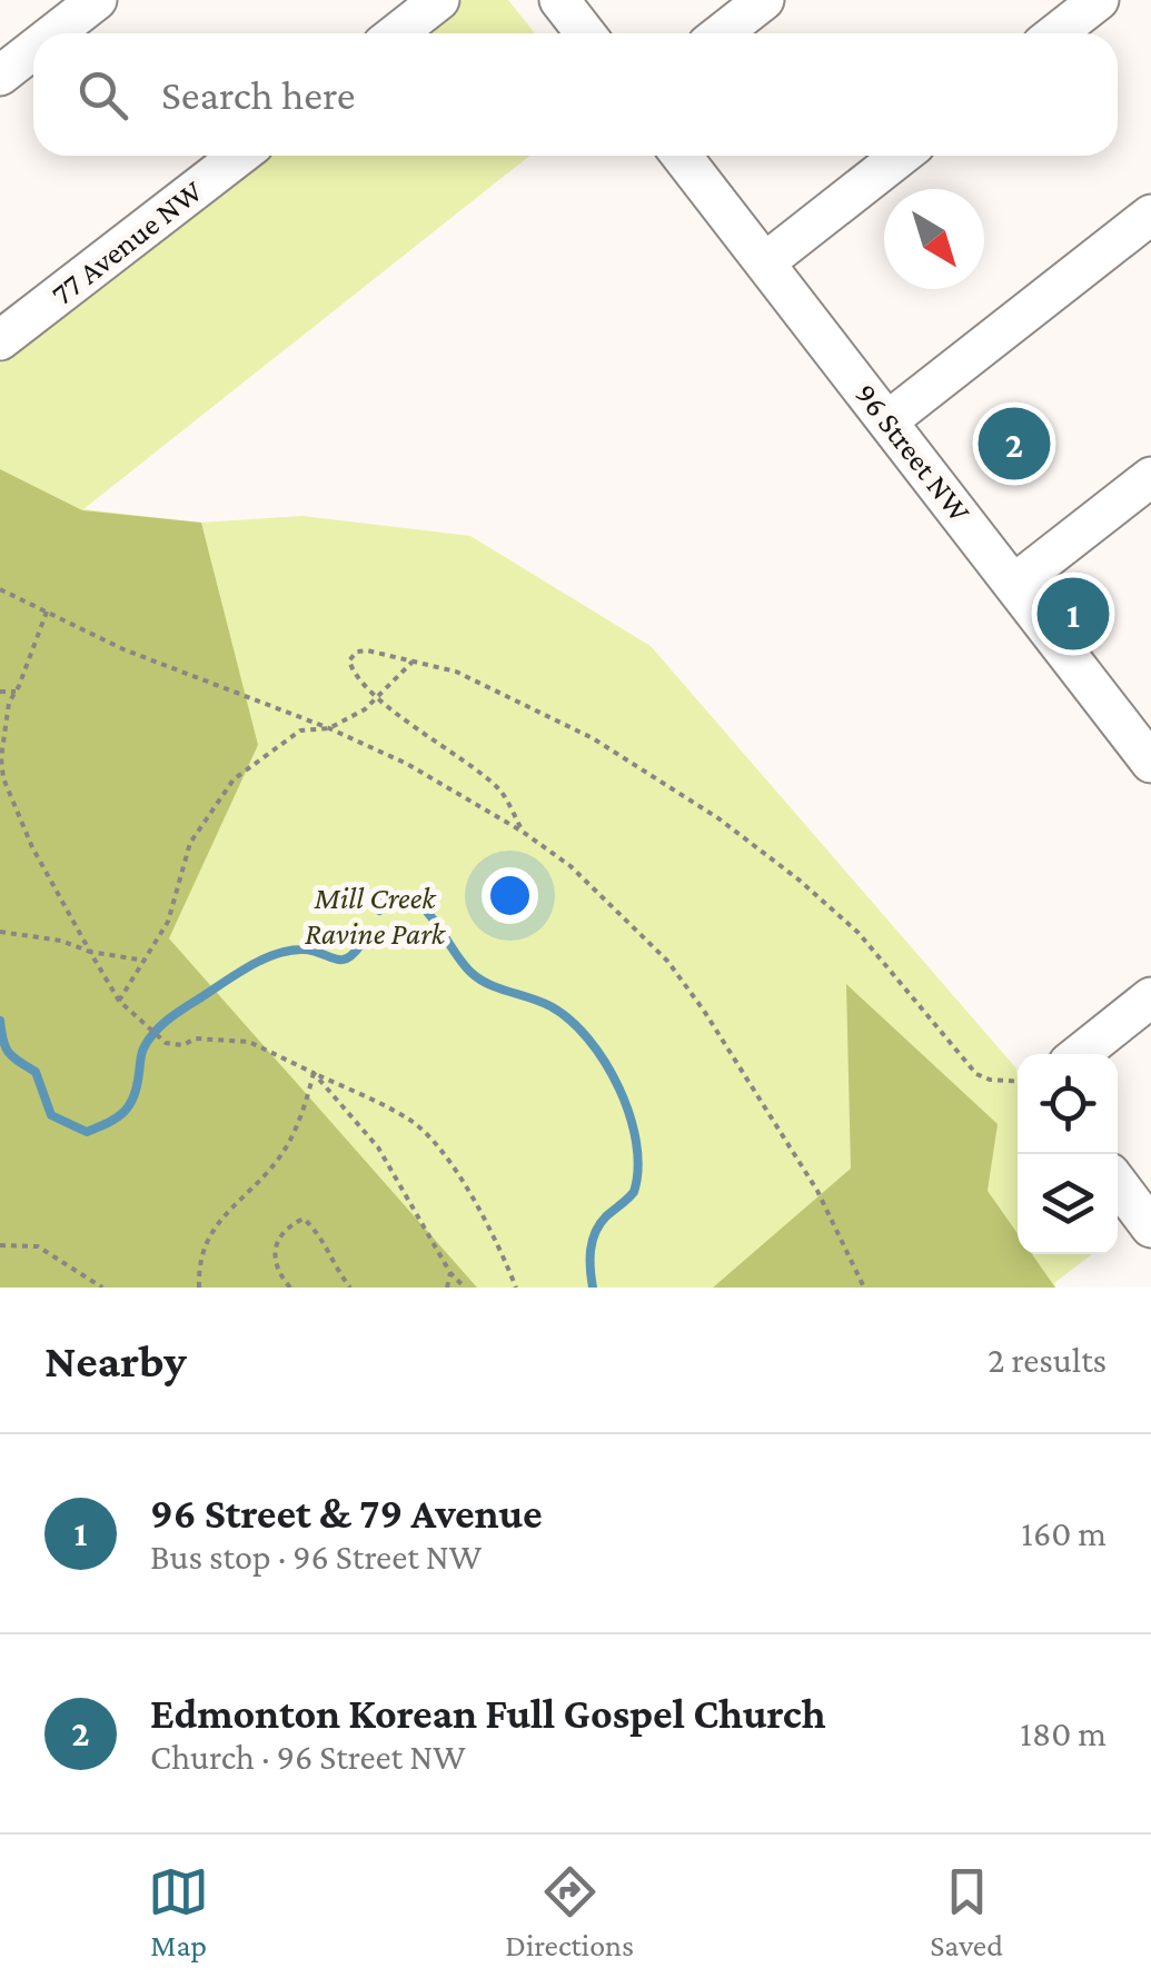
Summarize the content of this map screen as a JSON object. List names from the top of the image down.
{
  "streets": {
    "street": ["77 Avenue NW", "96 Street NW"]
  },
  "parks": ["Mill Creek Ravine Park"],
  "north": "bottom right",
  "page": {
    "search": "Search here",
    "pins": ["2", "1"],
    "heading": ["Nearby", "2 results"],
    "list": [
      {
        "mark": "1",
        "name": "96 Street & 79 Avenue",
        "note": "Bus stop · 96 Street NW",
        "value": "160 m"
      },
      {
        "mark": "2",
        "name": "Edmonton Korean Full Gospel Church",
        "note": "Church · 96 Street NW",
        "value": "180 m"
      }
    ],
    "nav": ["Map", "Directions", "Saved"]
  }
}
